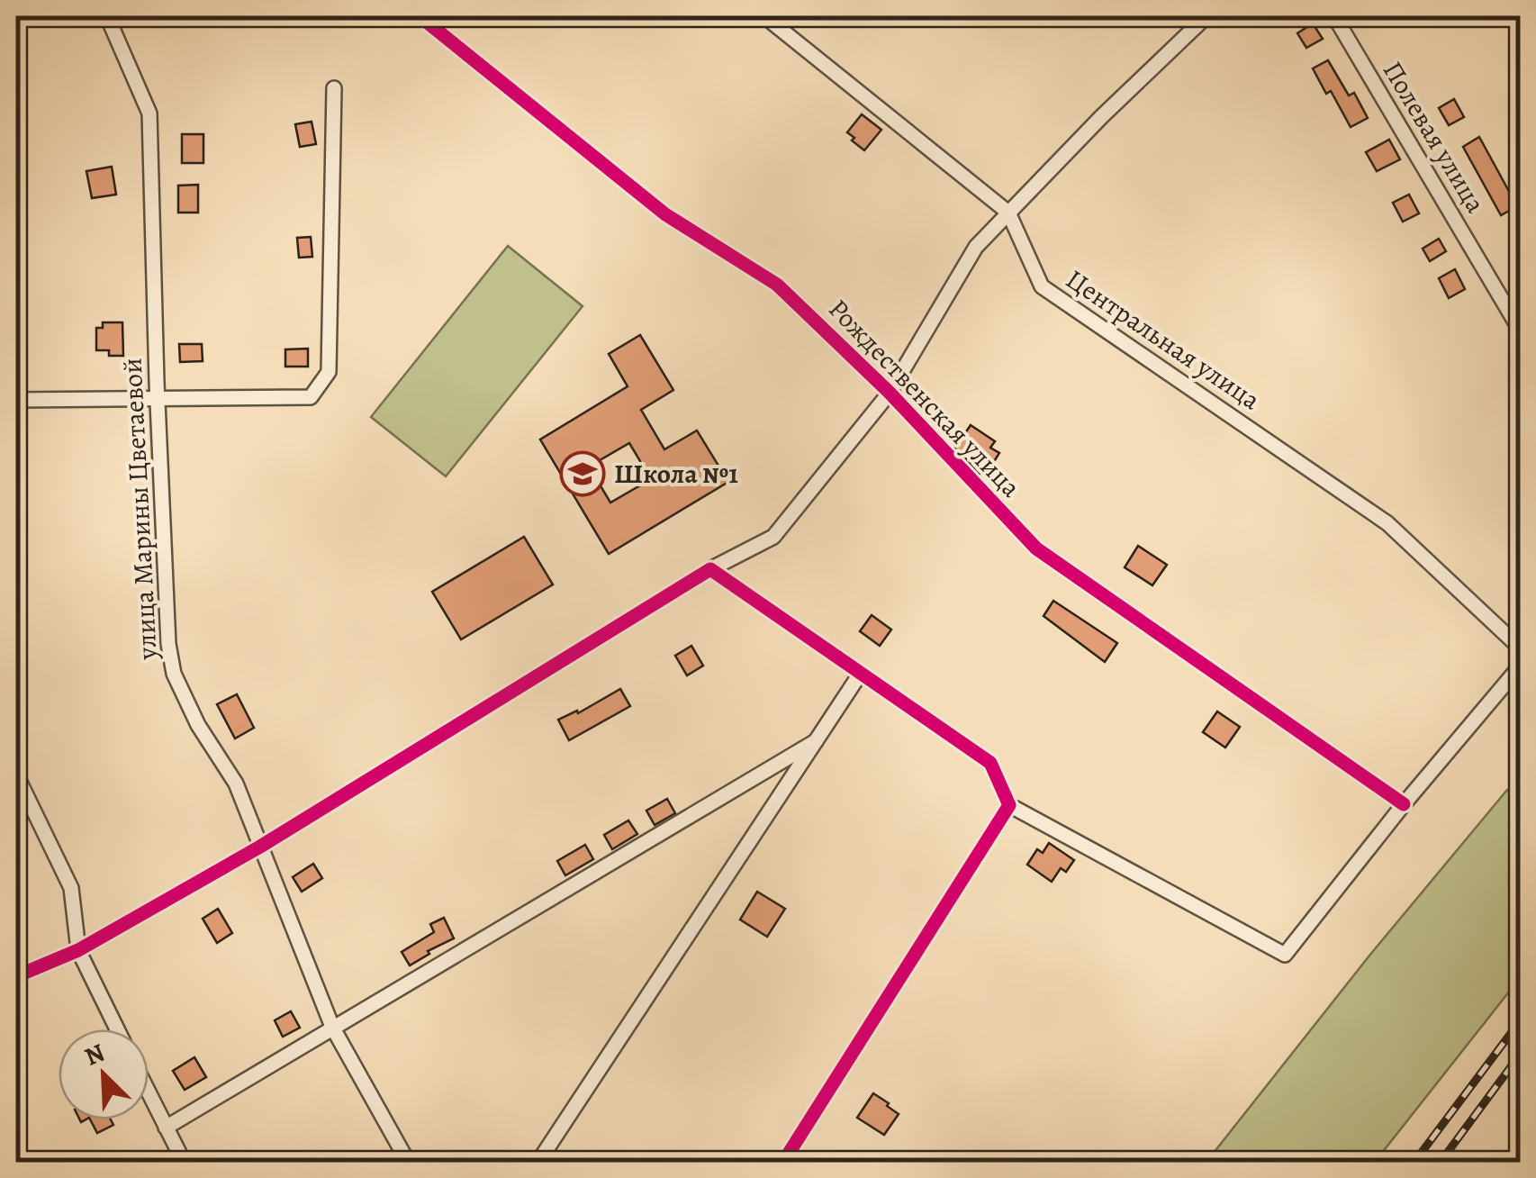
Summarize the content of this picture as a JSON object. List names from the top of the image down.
{
  "streets": {
    "street": [
      "Полевая улица",
      "Центральная улица",
      "Рождественская улица",
      "улица Марины Цветаевой"
    ]
  },
  "places": {
    "school or university": ["Школа №1"]
  },
  "north": "top left"
}
